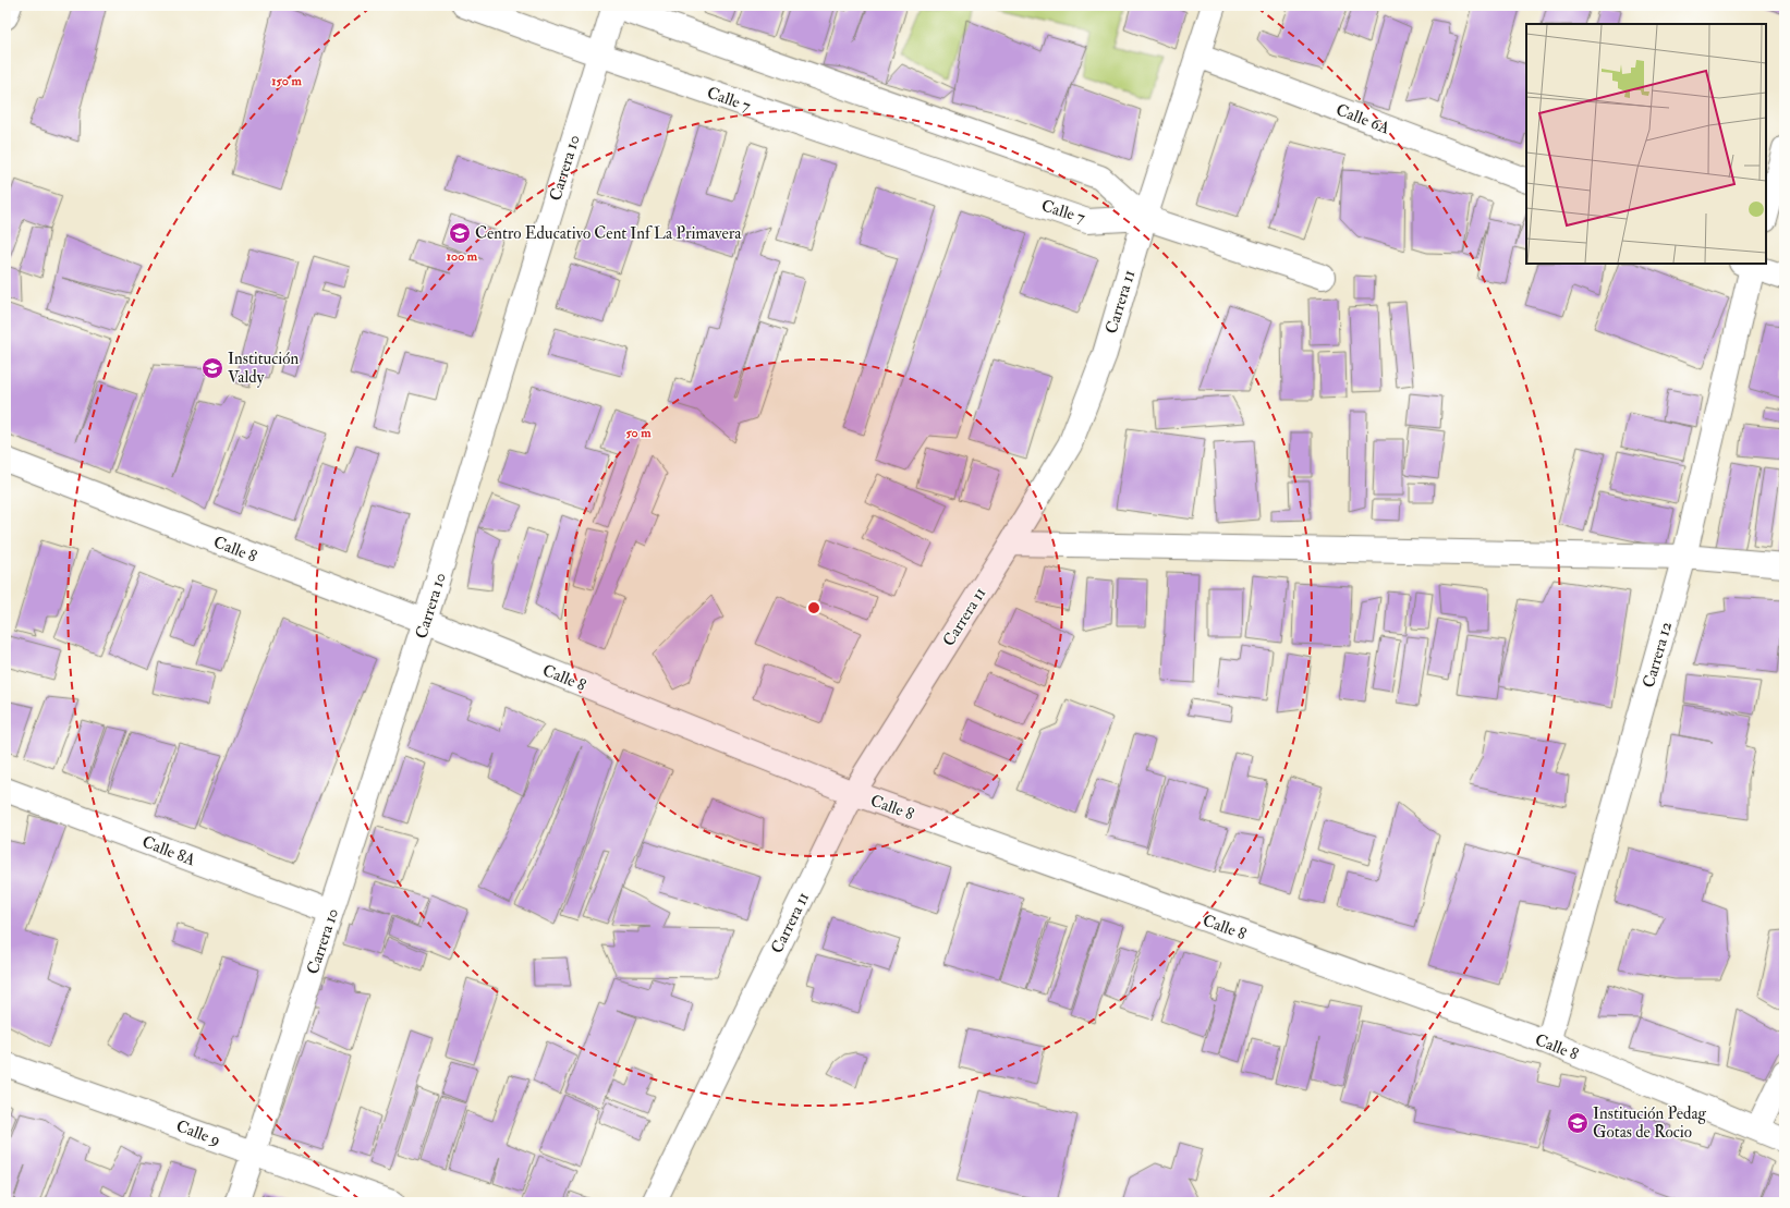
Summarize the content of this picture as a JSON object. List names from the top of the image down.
{
  "streets": {
    "street": [
      "Calle 7",
      "Calle 6A",
      "Carrera 10",
      "Carrera 11",
      "Calle 8",
      "Carrera 12",
      "Calle 8A",
      "Calle 9"
    ]
  },
  "crossings": [
    ["Calle 7", "Carrera 10"],
    ["Calle 7", "Carrera 11"],
    ["Calle 6A", "Carrera 11"],
    ["Carrera 10", "Calle 8"],
    ["Carrera 10", "Calle 8A"],
    ["Carrera 10", "Calle 9"],
    ["Carrera 11", "Calle 8"],
    ["Calle 8", "Carrera 12"]
  ],
  "places": {
    "school or university": ["Centro Educativo Cent Inf La Primavera", "Institución Valdy", "Institución Pedag Gotas de Rocio"]
  },
  "rings": ["150 m", "100 m", "50 m"]
}
